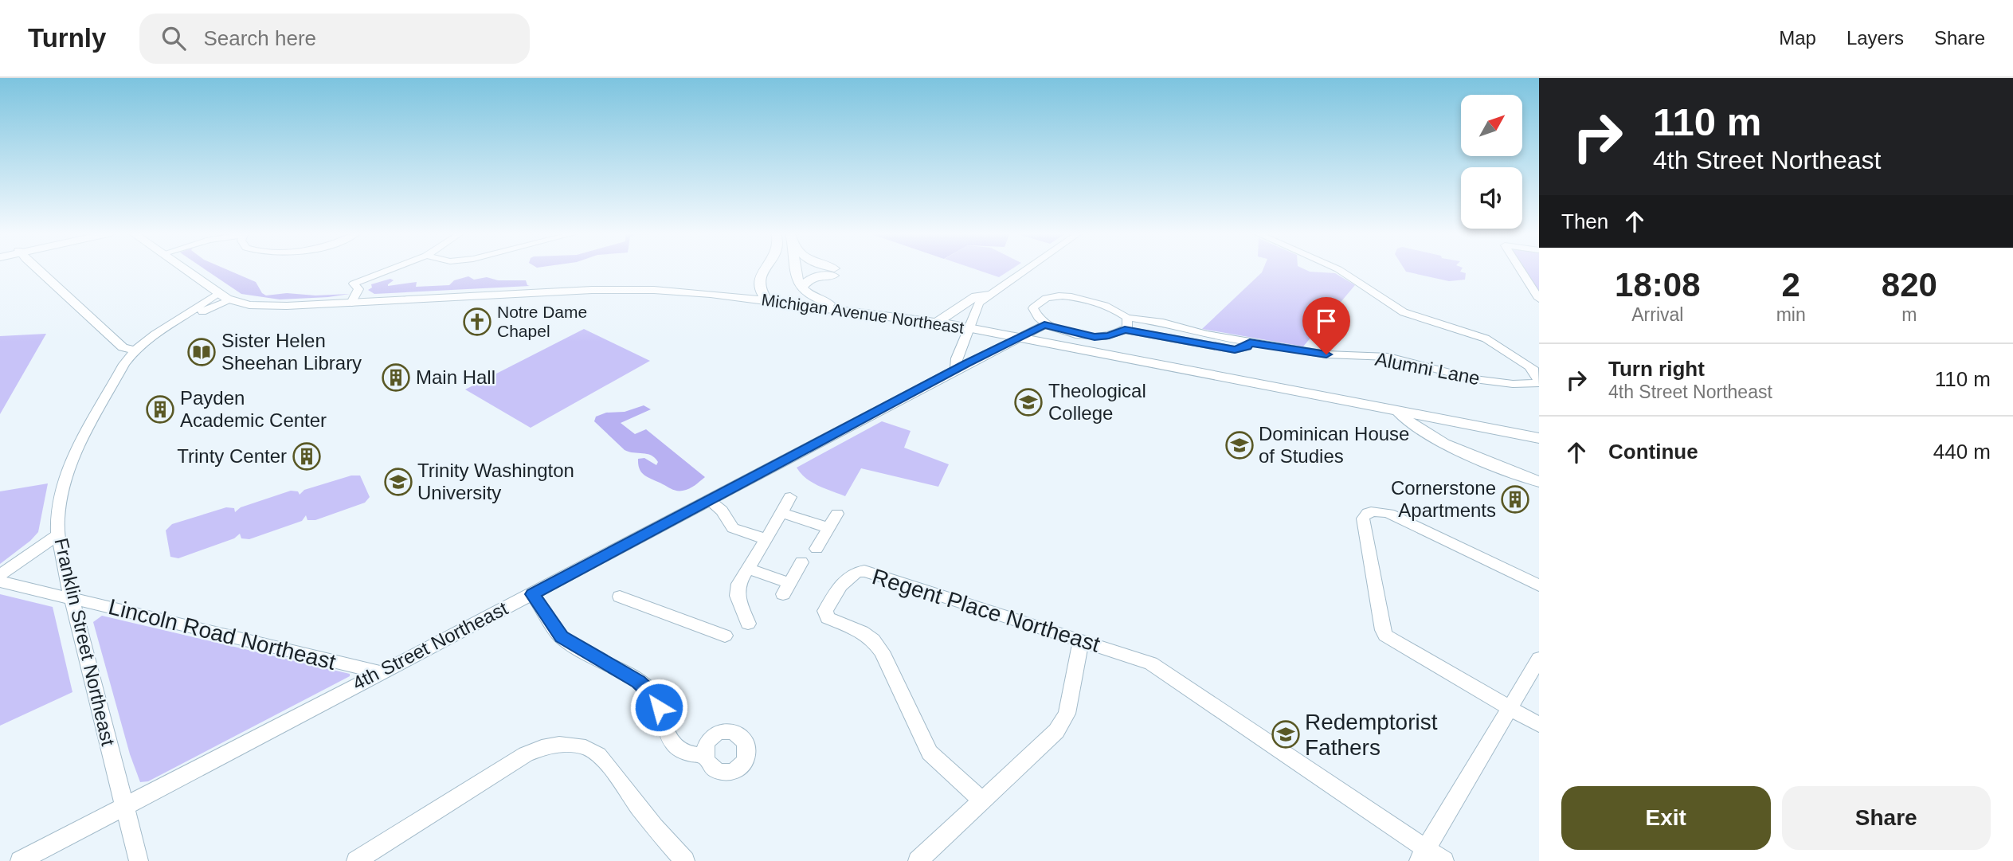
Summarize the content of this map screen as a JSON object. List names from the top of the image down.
{
  "streets": {
    "main road": ["Michigan Avenue Northeast"],
    "street": [
      "Alumni Lane",
      "Regent Place Northeast",
      "Lincoln Road Northeast",
      "Franklin Street Northeast",
      "4th Street Northeast"
    ]
  },
  "crossings": [
    ["Michigan Avenue Northeast", "Franklin Street Northeast"],
    ["Michigan Avenue Northeast", "4th Street Northeast"],
    ["Lincoln Road Northeast", "Franklin Street Northeast"],
    ["Lincoln Road Northeast", "4th Street Northeast"],
    ["Franklin Street Northeast", "4th Street Northeast"]
  ],
  "places": {
    "church": ["Notre Dame Chapel"],
    "library": ["Sister Helen Sheehan Library"],
    "building": [
      "Main Hall",
      "Payden Academic Center",
      "Trinty Center",
      "Cornerstone Apartments"
    ],
    "school or university": [
      "Theological College",
      "Dominican House of Studies",
      "Trinity Washington University",
      "Redemptorist Fathers"
    ]
  },
  "north": "top right",
  "page": {
    "header": "Turnly",
    "search": "Search here",
    "nav": ["Map", "Layers", "Share"],
    "turn": ["110 m", "4th Street Northeast"],
    "then": "Then",
    "eta": [
      "18:08",
      "Arrival",
      "2",
      "min",
      "820",
      "m"
    ],
    "list": [
      {
        "name": "Turn right",
        "note": "4th Street Northeast",
        "value": "110 m"
      },
      {
        "name": "Continue",
        "value": "440 m"
      }
    ],
    "buttons": ["Exit", "Share"]
  }
}
